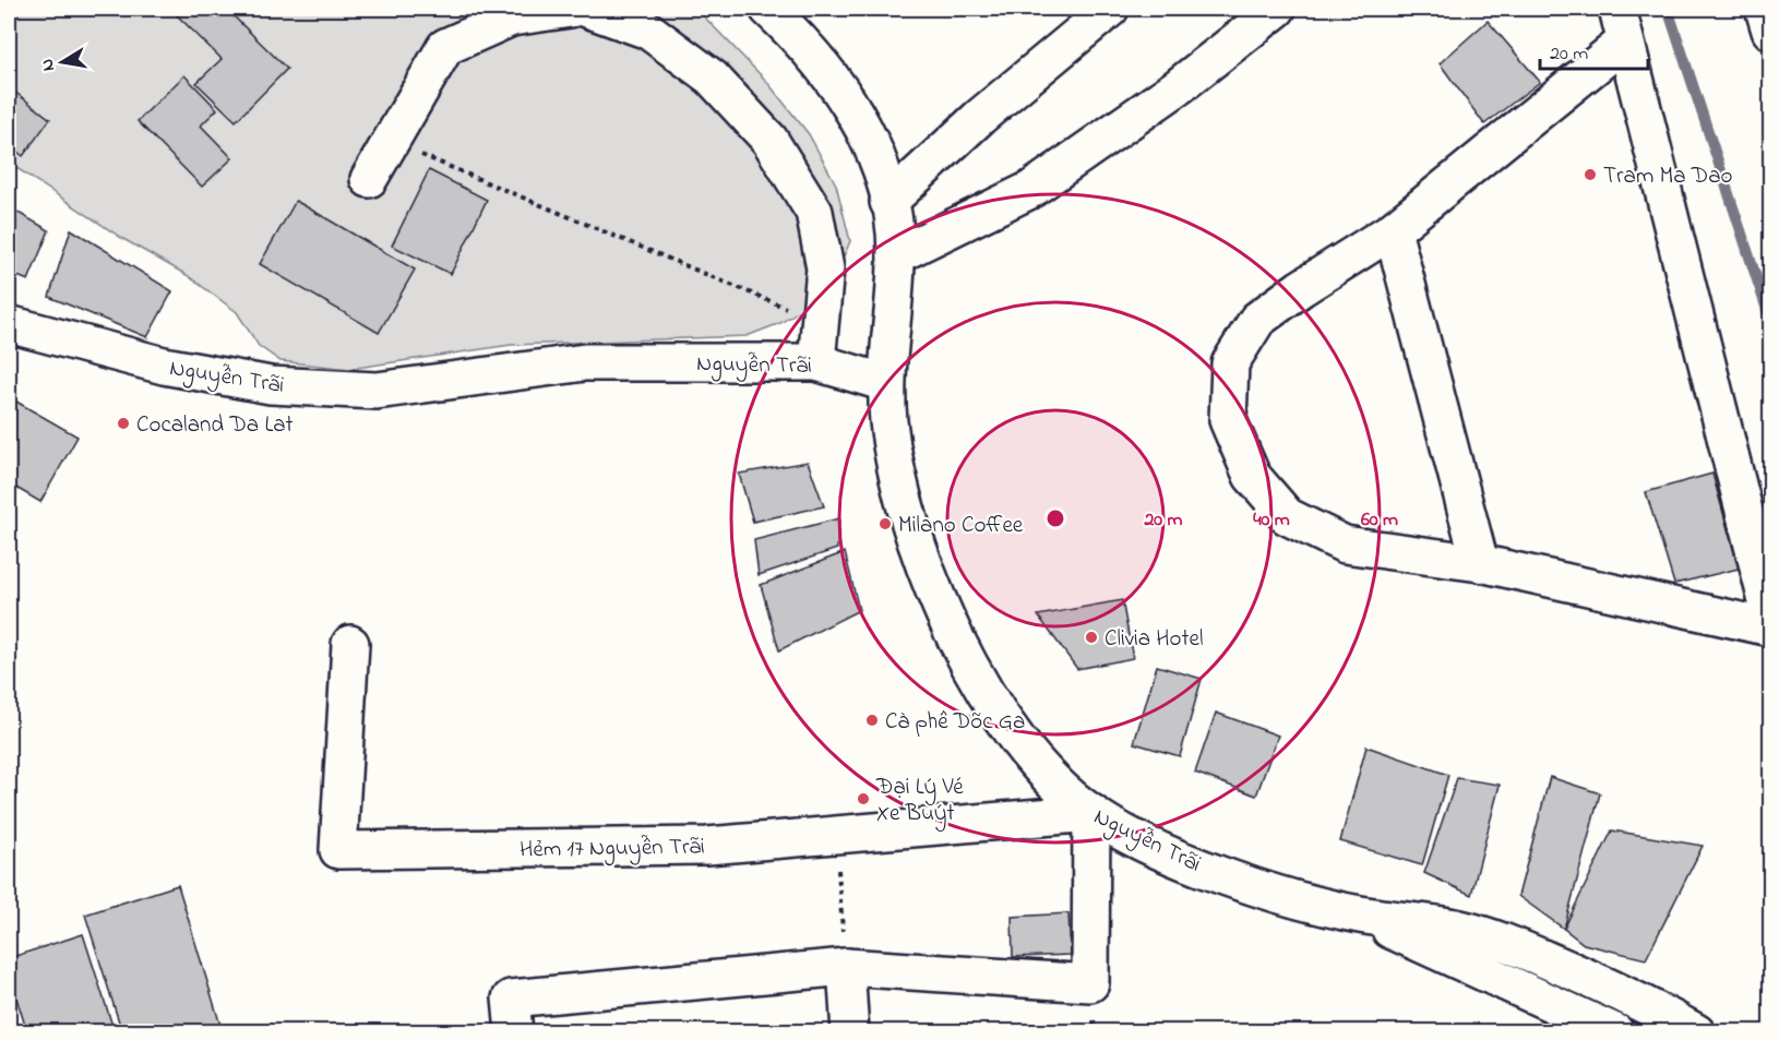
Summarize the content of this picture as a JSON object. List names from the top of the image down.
{
  "streets": {
    "street": ["Nguyễn Trãi", "Hẻm 17 Nguyễn Trãi"]
  },
  "crossings": [
    ["Nguyễn Trãi", "Hẻm 17 Nguyễn Trãi"]
  ],
  "places": [
    "Tram Ma Dao",
    "Cocaland Da Lat",
    "Milano Coffee",
    "Clivia Hotel",
    "Cà phê Dõc Ga",
    "Đại Lý Vé Xe Buýt"
  ],
  "scale_bar": "20 m",
  "north": "left",
  "rings": ["20 m", "40 m", "60 m"]
}
